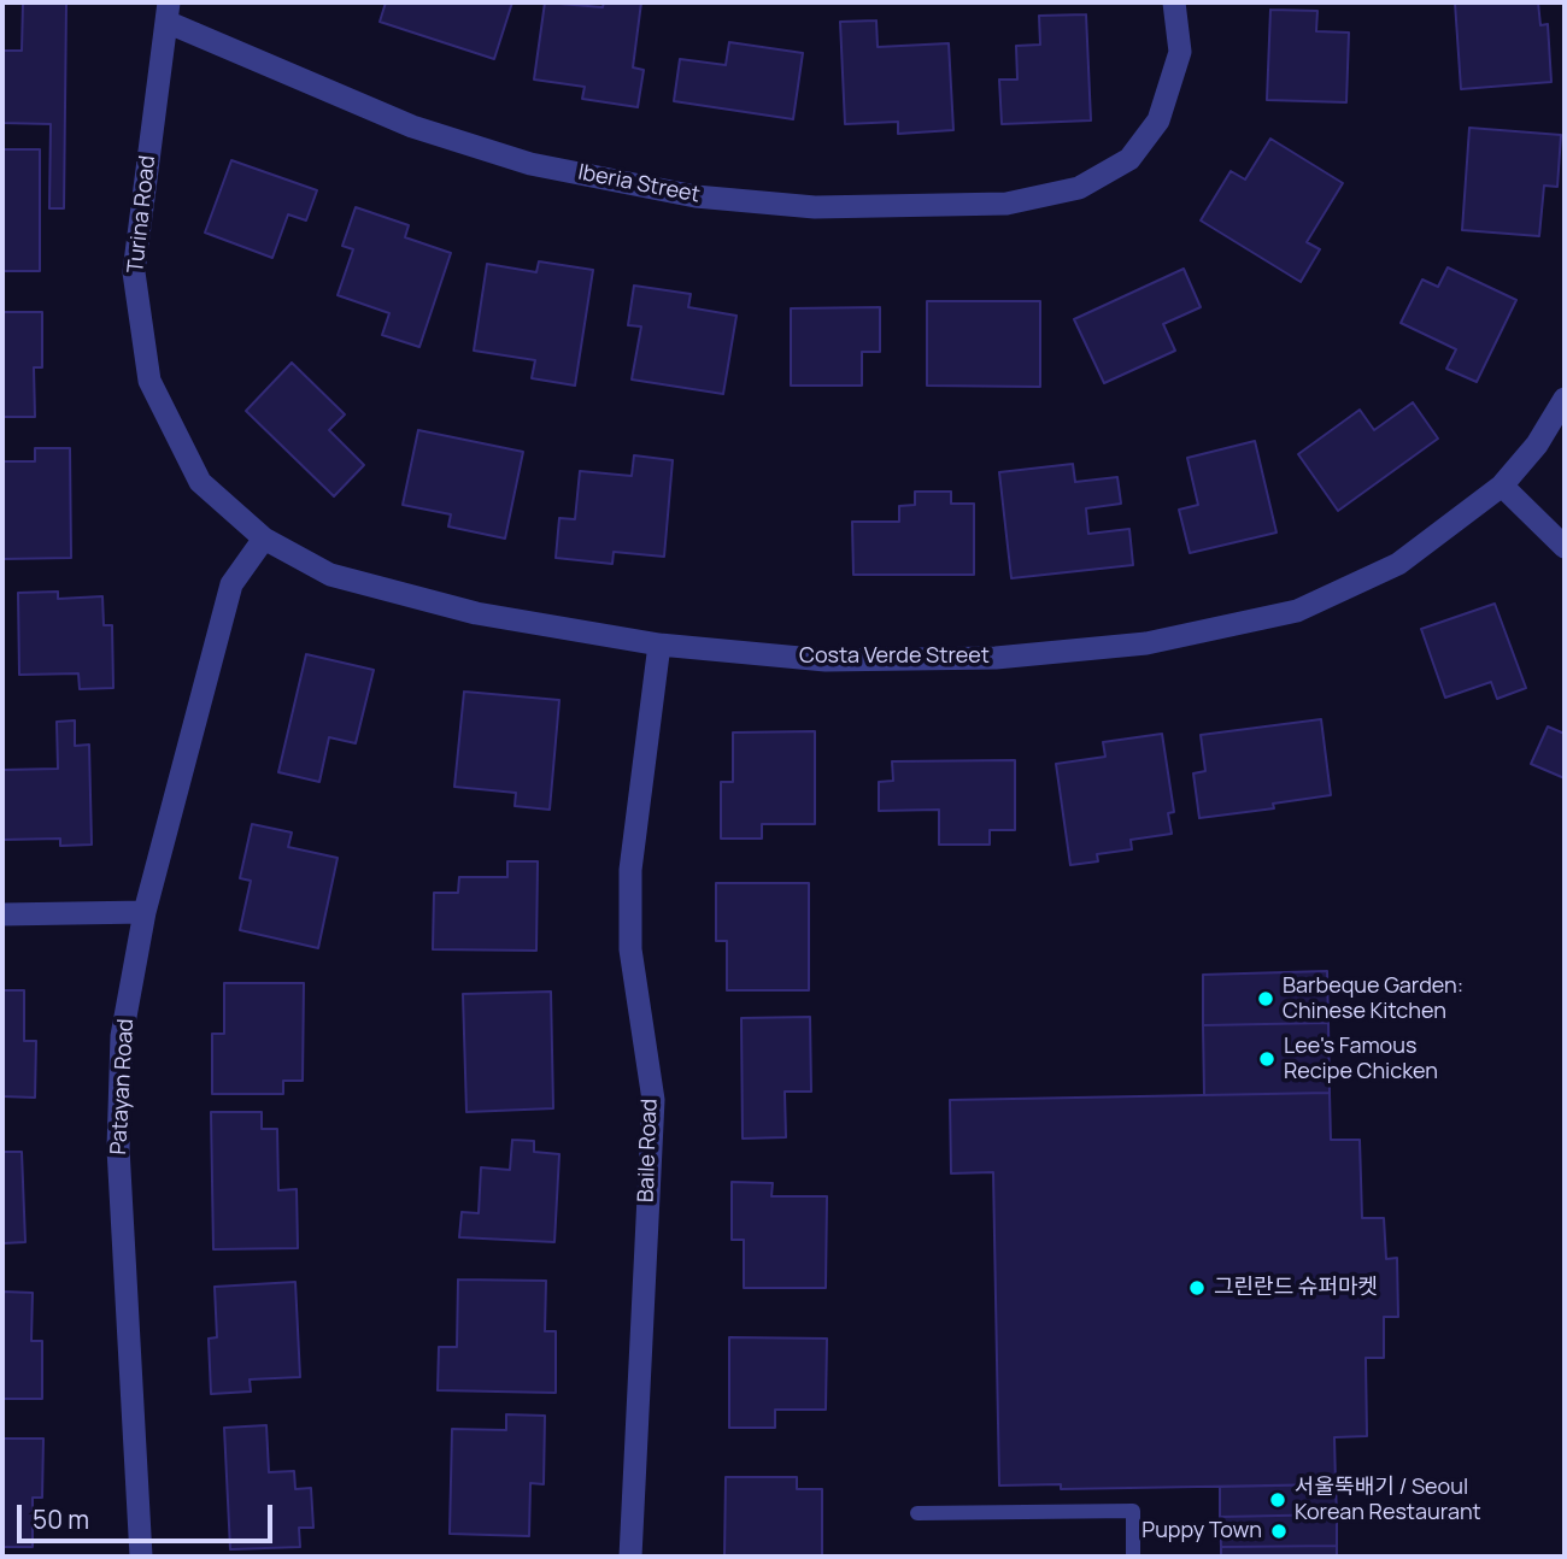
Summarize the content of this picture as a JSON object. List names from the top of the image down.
{
  "streets": {
    "street": [
      "Iberia Street",
      "Turina Road",
      "Costa Verde Street",
      "Patayan Road",
      "Baile Road"
    ]
  },
  "crossings": [
    ["Iberia Street", "Turina Road"],
    ["Turina Road", "Costa Verde Street"],
    ["Turina Road", "Patayan Road"],
    ["Costa Verde Street", "Patayan Road"],
    ["Costa Verde Street", "Baile Road"]
  ],
  "places": [
    "Barbeque Garden: Chinese Kitchen",
    "Lee's Famous Recipe Chicken",
    "그린란드 슈퍼마켓",
    "서울뚝배기 / Seoul Korean Restaurant",
    "Puppy Town"
  ],
  "scale_bar": "50 m"
}
